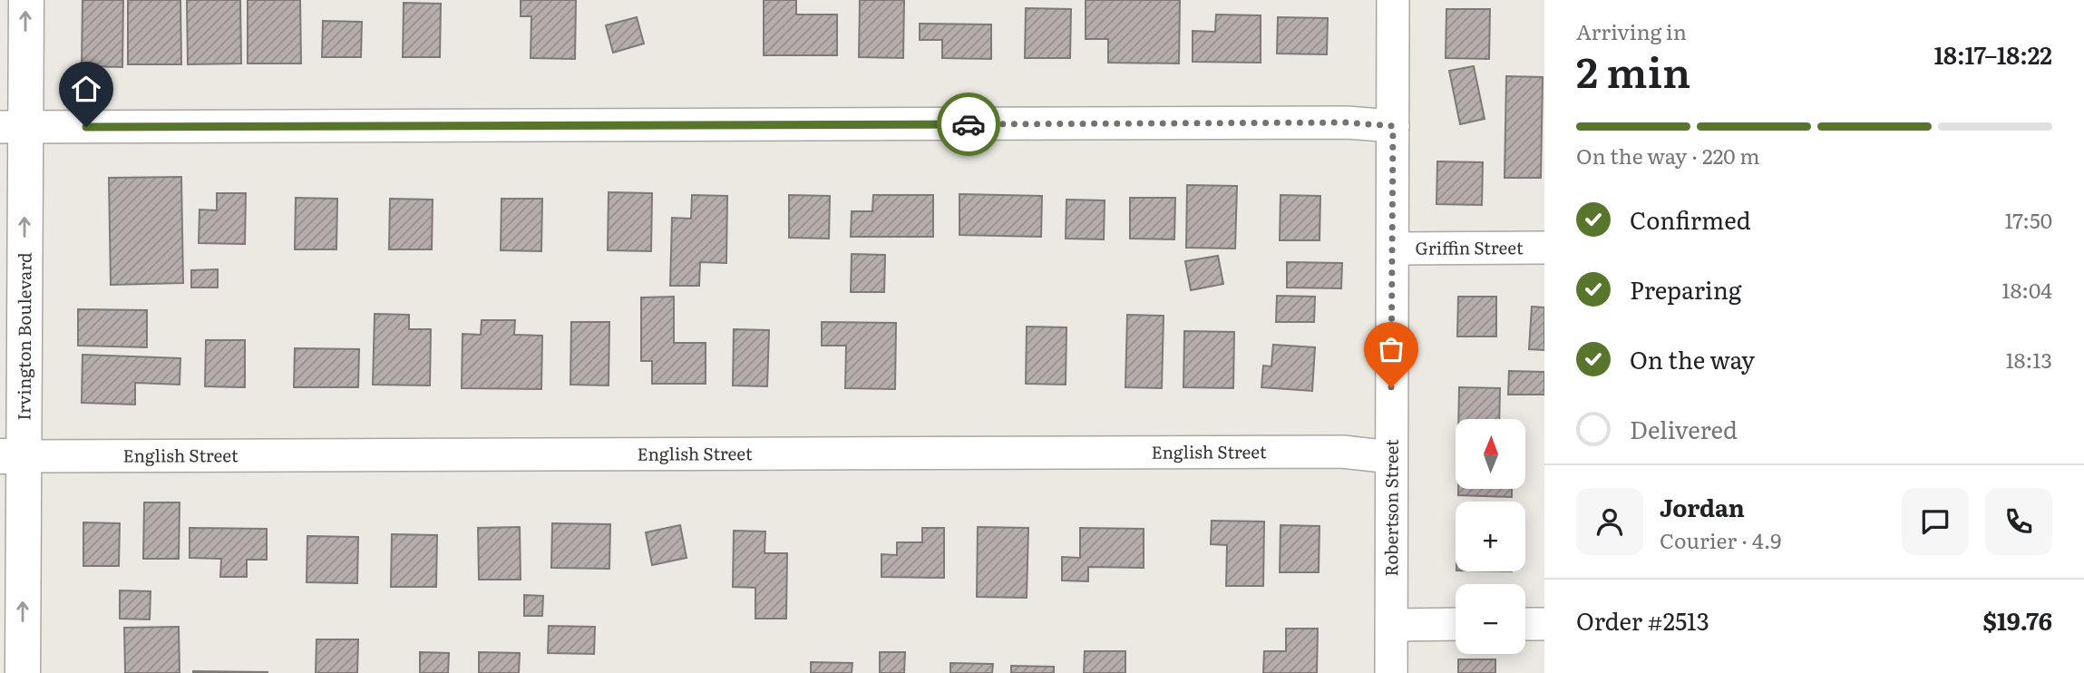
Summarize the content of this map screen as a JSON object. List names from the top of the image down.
{
  "streets": {
    "main road": ["Irvington Boulevard"],
    "street": ["Griffin Street", "English Street", "Robertson Street"]
  },
  "crossings": [
    ["Griffin Street", "Robertson Street"],
    ["Irvington Boulevard", "English Street"],
    ["English Street", "Robertson Street"]
  ],
  "one_way": ["Irvington Boulevard"],
  "north": "top",
  "page": {
    "heading": ["2 min", "Arriving in", "18:17–18:22"],
    "panel": [
      "Jordan",
      "Courier · 4.9",
      "Order #2513",
      "$19.76"
    ],
    "bar": "On the way · 220 m",
    "list": [
      ["Confirmed", "17:50"],
      ["Preparing", "18:04"],
      ["On the way", "18:13"],
      "Delivered"
    ],
    "map_buttons": ["+", "−"]
  }
}
